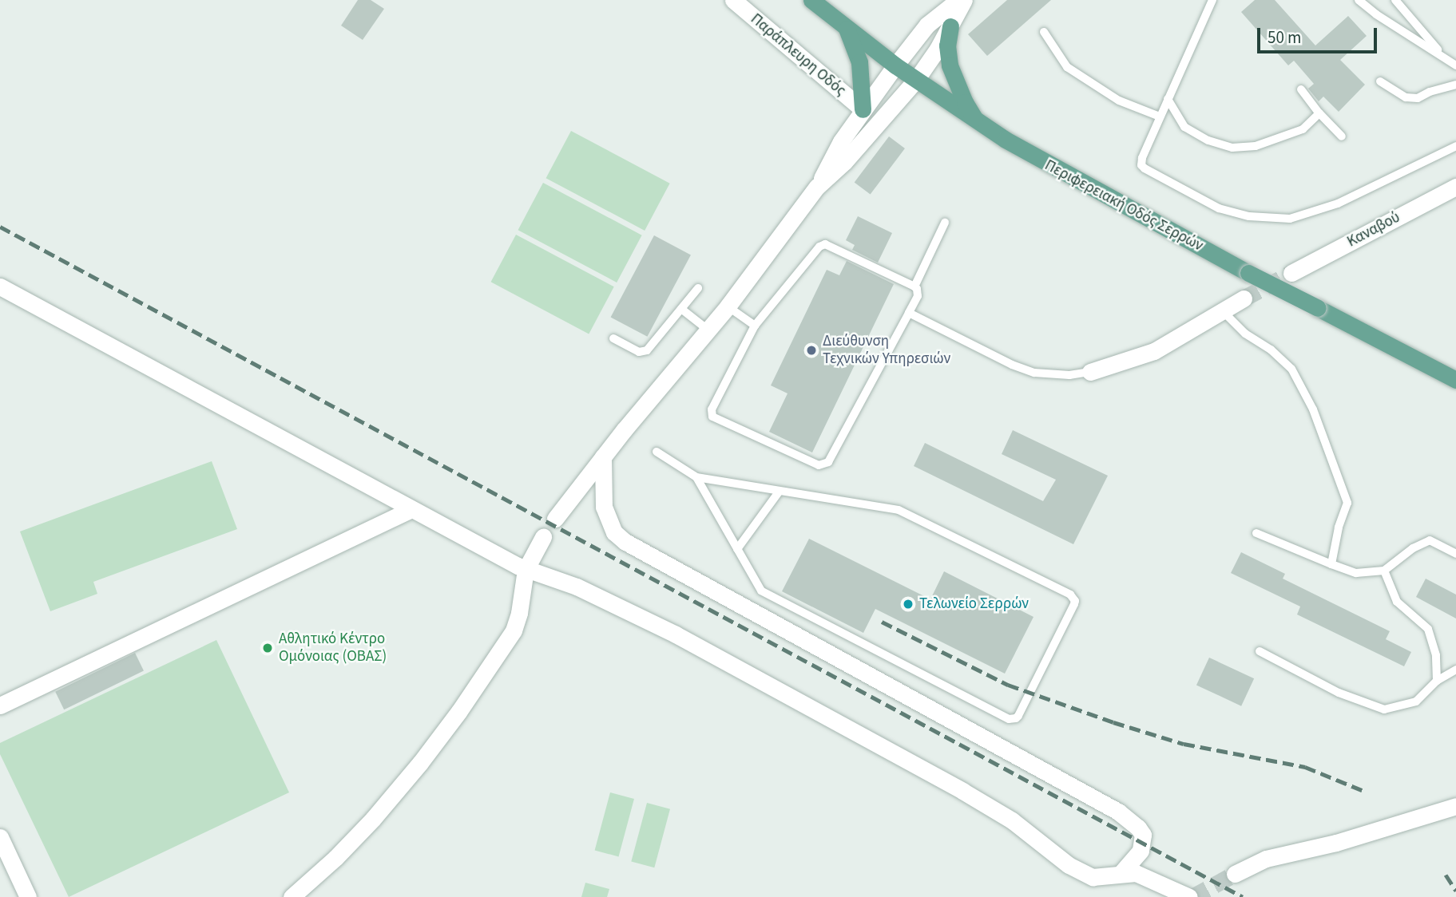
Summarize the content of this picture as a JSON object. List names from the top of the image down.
{
  "streets": {
    "main road": ["Περιφερειακή Οδός Σερρών"],
    "street": ["Παράπλευρη Οδός", "Καναβού"]
  },
  "places": ["Διεύθυνση Τεχνικών Υπηρεσιών", "Τελωνείο Σερρών", "Αθλητικό Κέντρο Ομόνοιας (ΟΒΑΣ)"],
  "scale_bar": "50 m"
}
